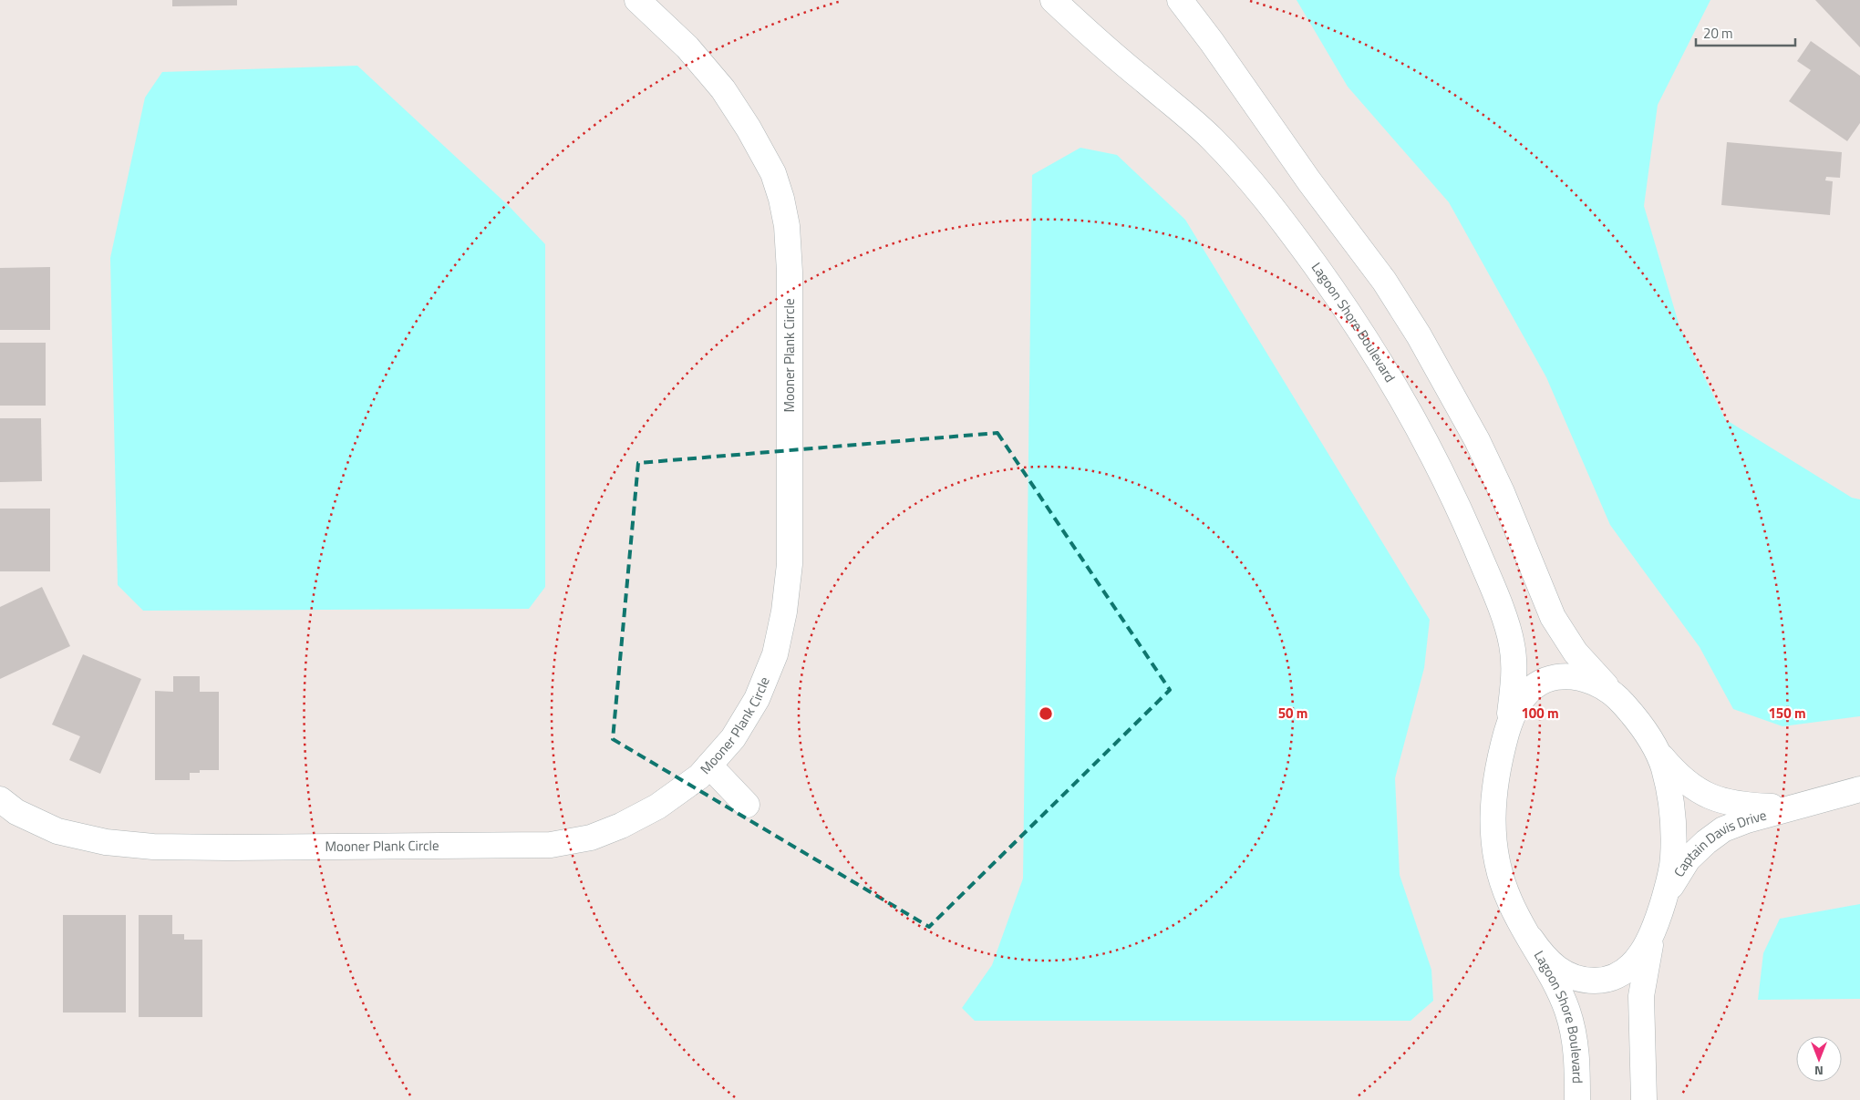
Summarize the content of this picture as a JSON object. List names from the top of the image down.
{
  "streets": {
    "street": ["Lagoon Shore Boulevard", "Mooner Plank Circle", "Captain Davis Drive"]
  },
  "scale_bar": "20 m",
  "north": "bottom",
  "rings": ["50 m", "100 m", "150 m"]
}
